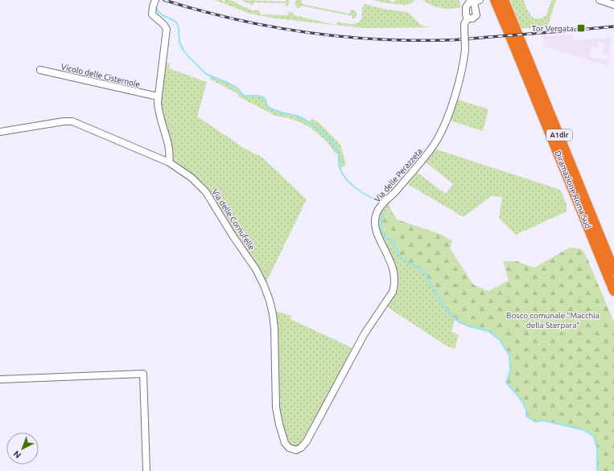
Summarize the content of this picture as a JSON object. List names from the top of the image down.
{
  "streets": {
    "highway": ["A1dir", "Diramazione Roma Sud"],
    "street": ["Vicolo delle Cisternole", "Via delle Perazzeta", "Via delle Cornufelle"]
  },
  "crossings": [
    ["Via delle Perazzeta", "Via delle Cornufelle"]
  ],
  "parks": ["Bosco comunale \"Macchia della Sterpara\""],
  "places": {
    "transit": ["Tor Vergata"]
  },
  "north": "bottom left"
}
